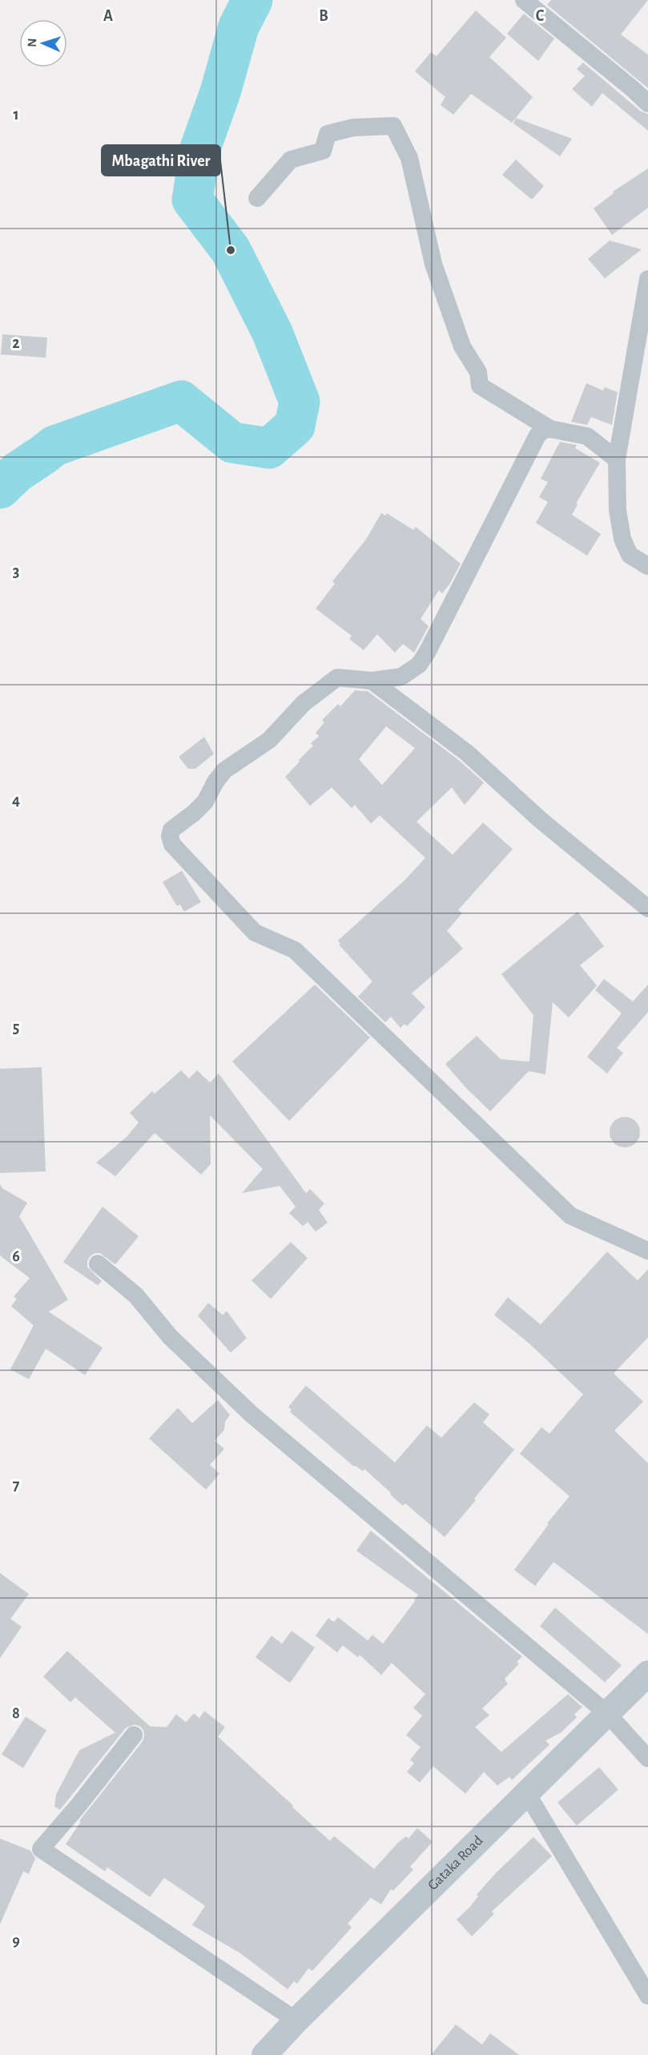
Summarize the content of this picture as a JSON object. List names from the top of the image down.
{
  "streets": {
    "street": ["Gataka Road"]
  },
  "places": ["Mbagathi River"],
  "north": "left",
  "grid": {
    "columns": ["A", "B", "C"],
    "rows": [
      "1",
      "2",
      "3",
      "4",
      "5",
      "6",
      "7",
      "8",
      "9"
    ]
  }
}
